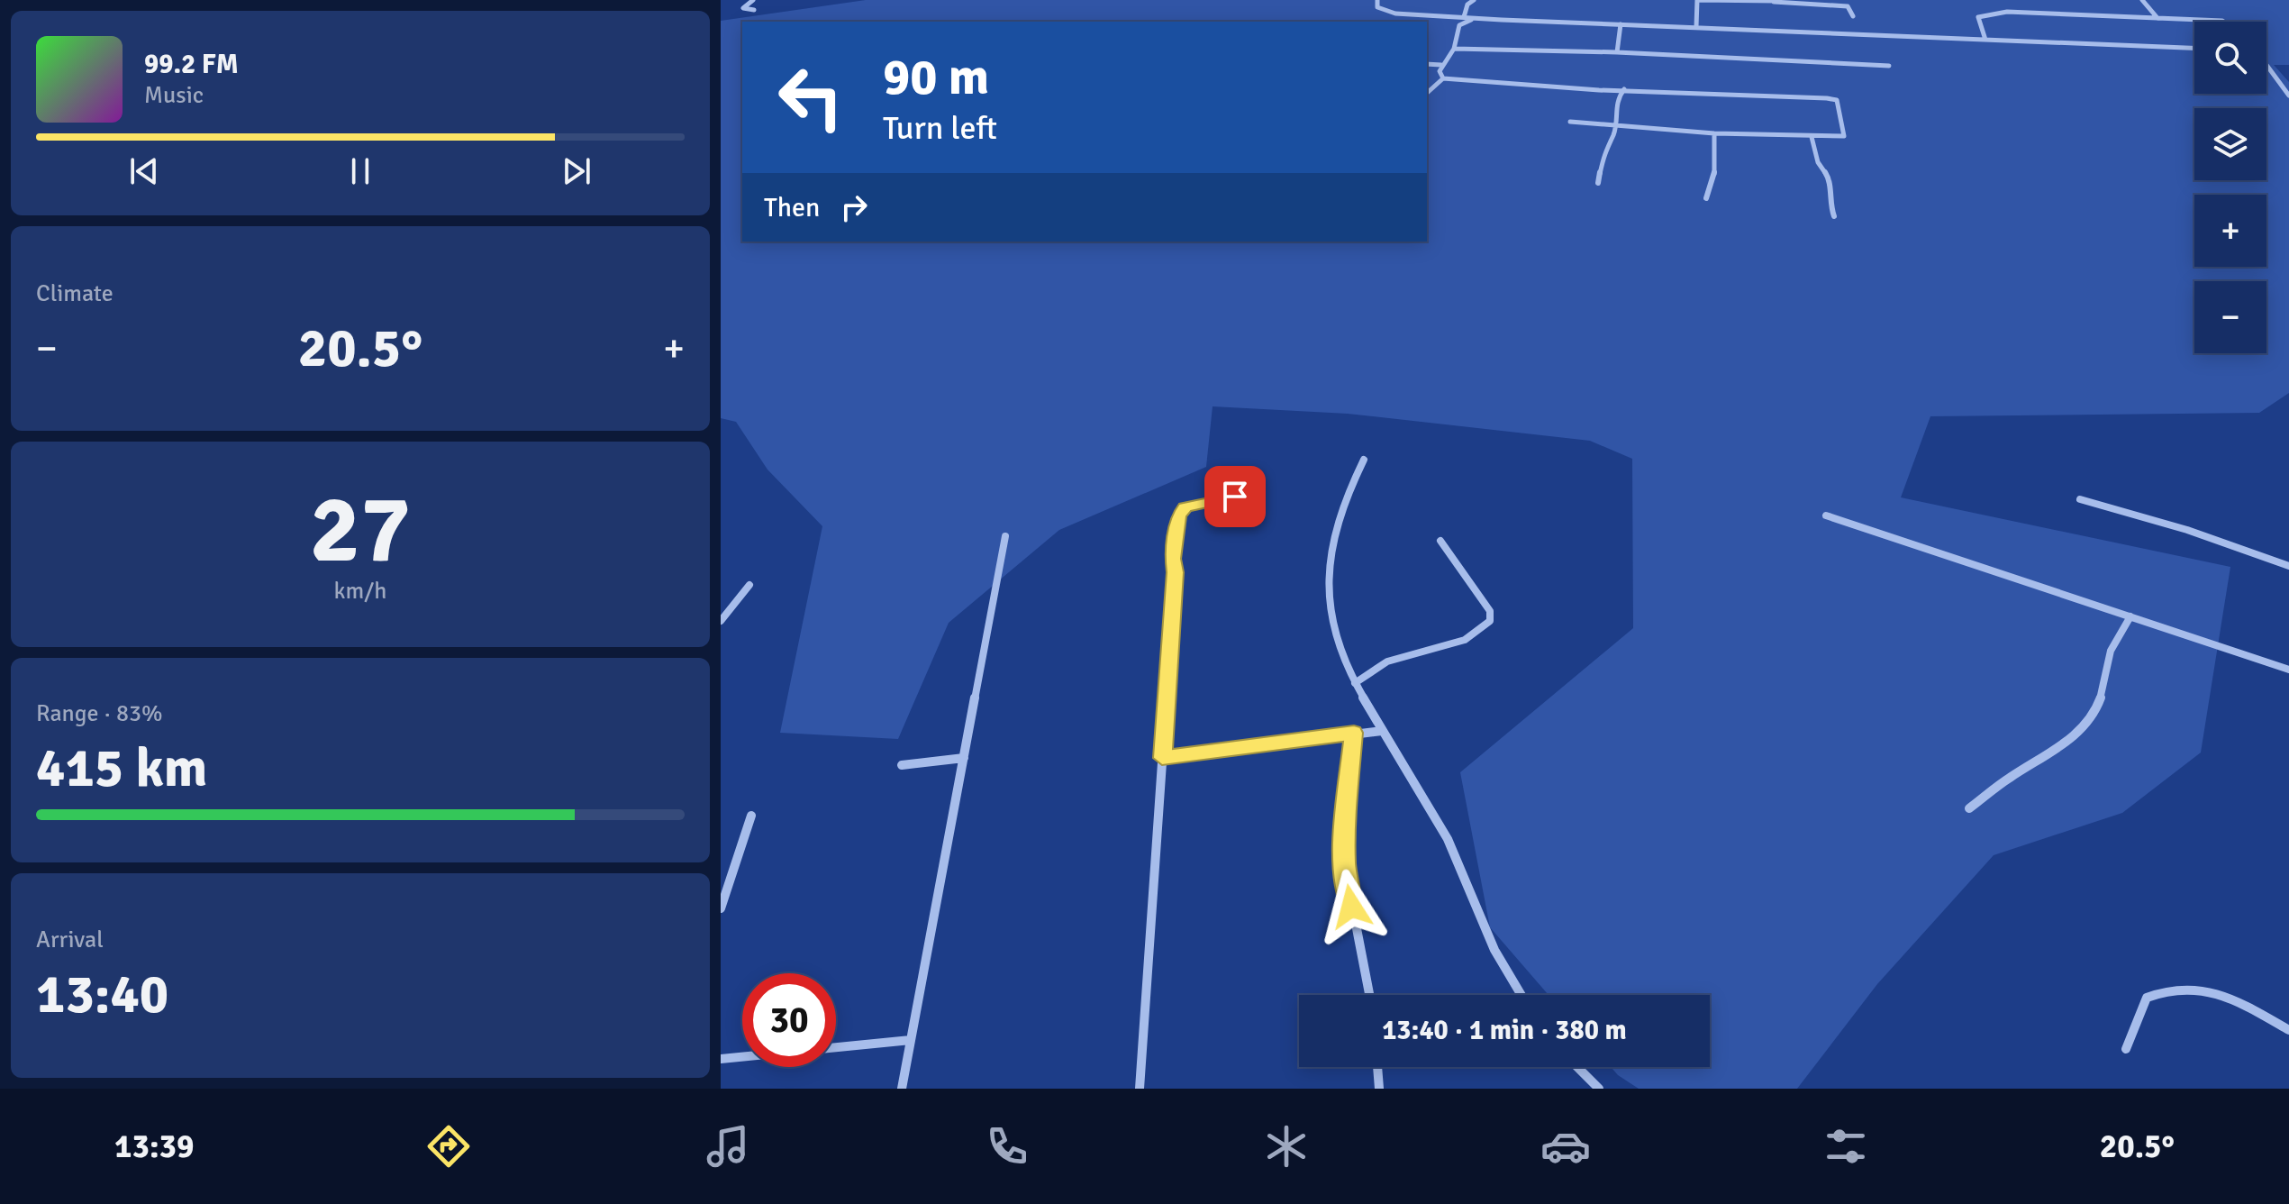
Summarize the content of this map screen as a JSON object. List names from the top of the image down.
{
  "page": {
    "map_buttons": ["+", "−"],
    "turn": ["90 m", "Turn left"],
    "song": ["99.2 FM", "Music"],
    "then": "Then",
    "tile": [
      "Climate",
      ["27", "km/h"],
      ["Range · 83%", "415 km"],
      ["Arrival", "13:40"]
    ],
    "heat": ["−", "20.5°", "+"],
    "limit": "30",
    "trip": "13:40 · 1 min · 380 m",
    "tabs": ["13:39", "20.5°"]
  }
}
